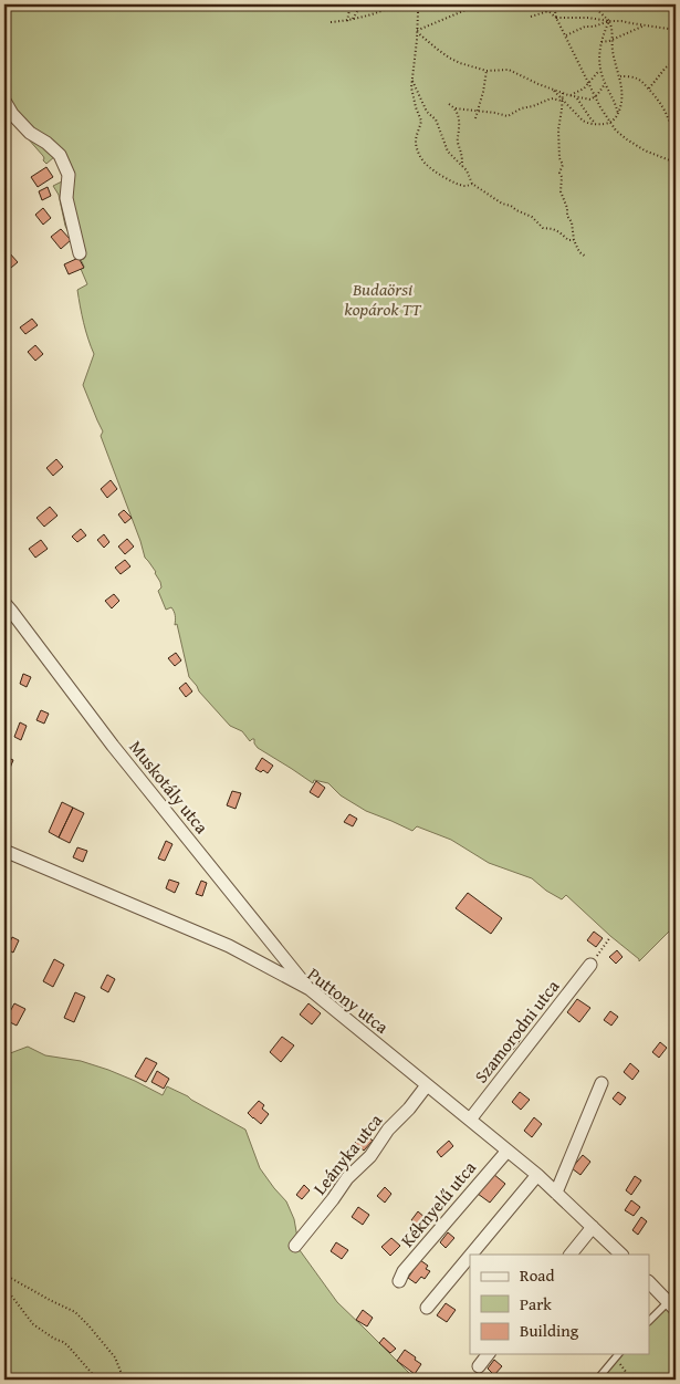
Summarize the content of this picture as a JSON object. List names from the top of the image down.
{
  "streets": {
    "street": [
      "Muskotály utca",
      "Puttony utca",
      "Szamorodni utca",
      "Leányka utca",
      "Kéknyelű utca"
    ]
  },
  "crossings": [
    ["Muskotály utca", "Puttony utca"],
    ["Puttony utca", "Szamorodni utca"],
    ["Puttony utca", "Leányka utca"],
    ["Puttony utca", "Kéknyelű utca"]
  ],
  "parks": ["Budaörsi kopárok TT"],
  "legend": ["Road", "Park", "Building"]
}
